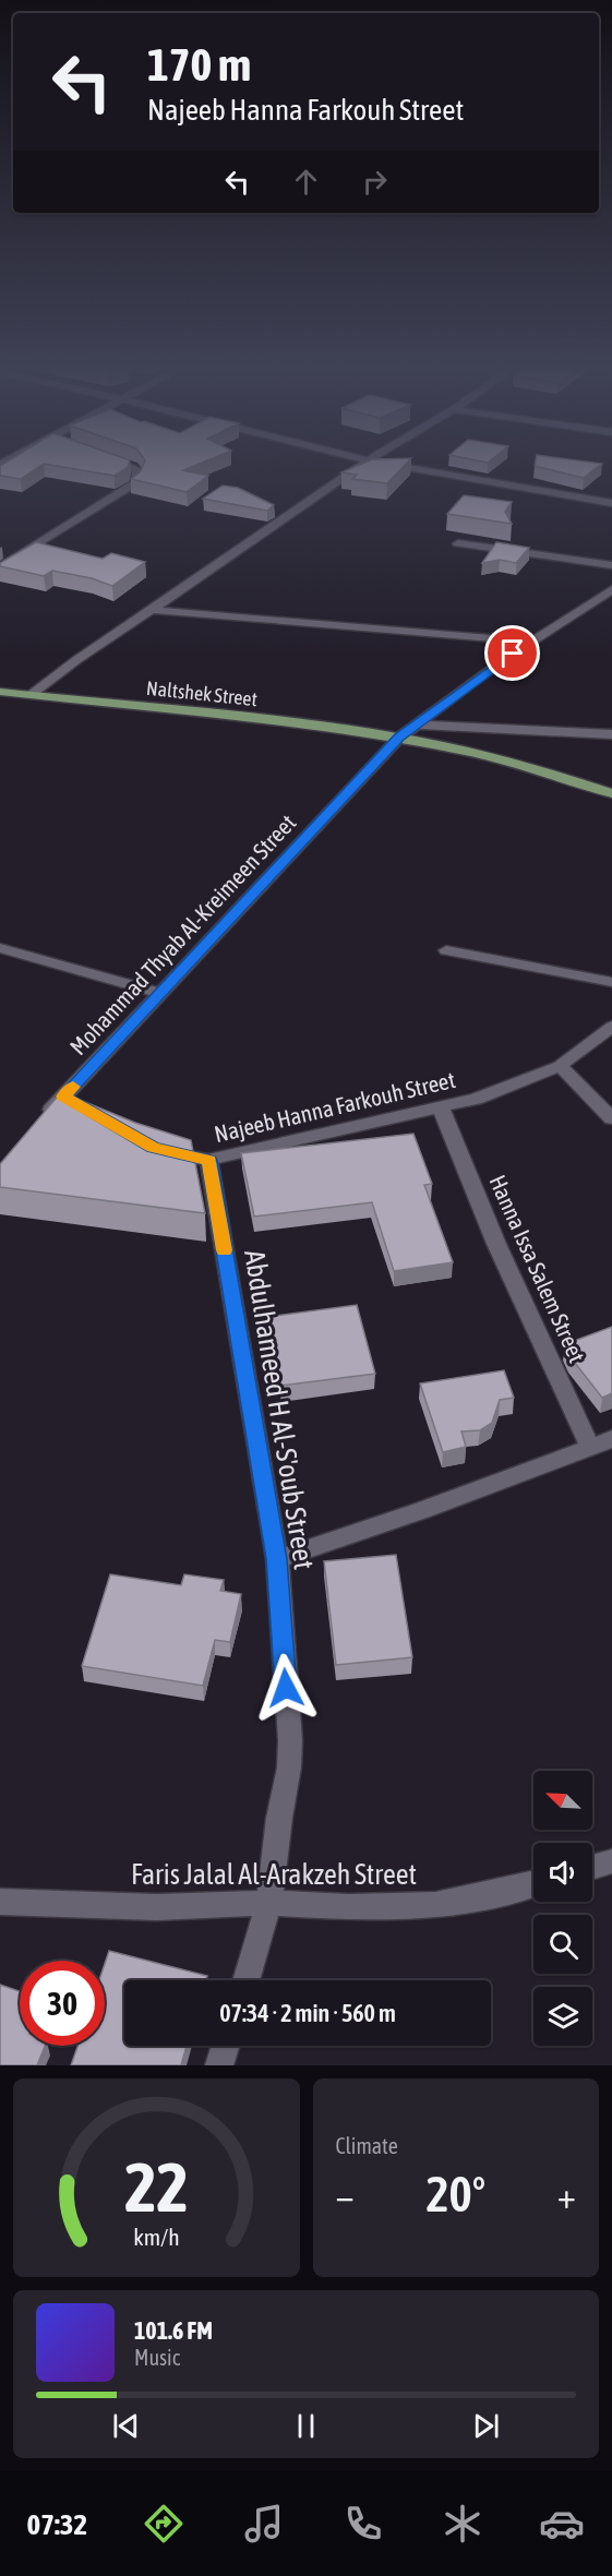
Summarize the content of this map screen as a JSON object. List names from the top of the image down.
{
  "streets": {
    "main road": ["Naltshek Street"],
    "street": [
      "Mohammad Thyab Al-Kreimeen Street",
      "Najeeb Hanna Farkouh Street",
      "Hanna Issa Salem Street",
      "Abdulhameed H Al-S'oub Street",
      "Faris Jalal Al-Arakzeh Street"
    ]
  },
  "crossings": [
    ["Naltshek Street", "Mohammad Thyab Al-Kreimeen Street"],
    ["Najeeb Hanna Farkouh Street", "Hanna Issa Salem Street"],
    ["Najeeb Hanna Farkouh Street", "Abdulhameed H Al-S'oub Street"],
    ["Abdulhameed H Al-S'oub Street", "Faris Jalal Al-Arakzeh Street"]
  ],
  "north": "top left",
  "page": {
    "turn": ["170 m", "Najeeb Hanna Farkouh Street"],
    "limit": "30",
    "trip": "07:34 · 2 min · 560 m",
    "tile": "Climate",
    "heat": ["−", "20°", "+"],
    "song": ["101.6 FM", "Music"],
    "tabs": "07:32",
    "gauge": ["22", "km/h"]
  }
}
